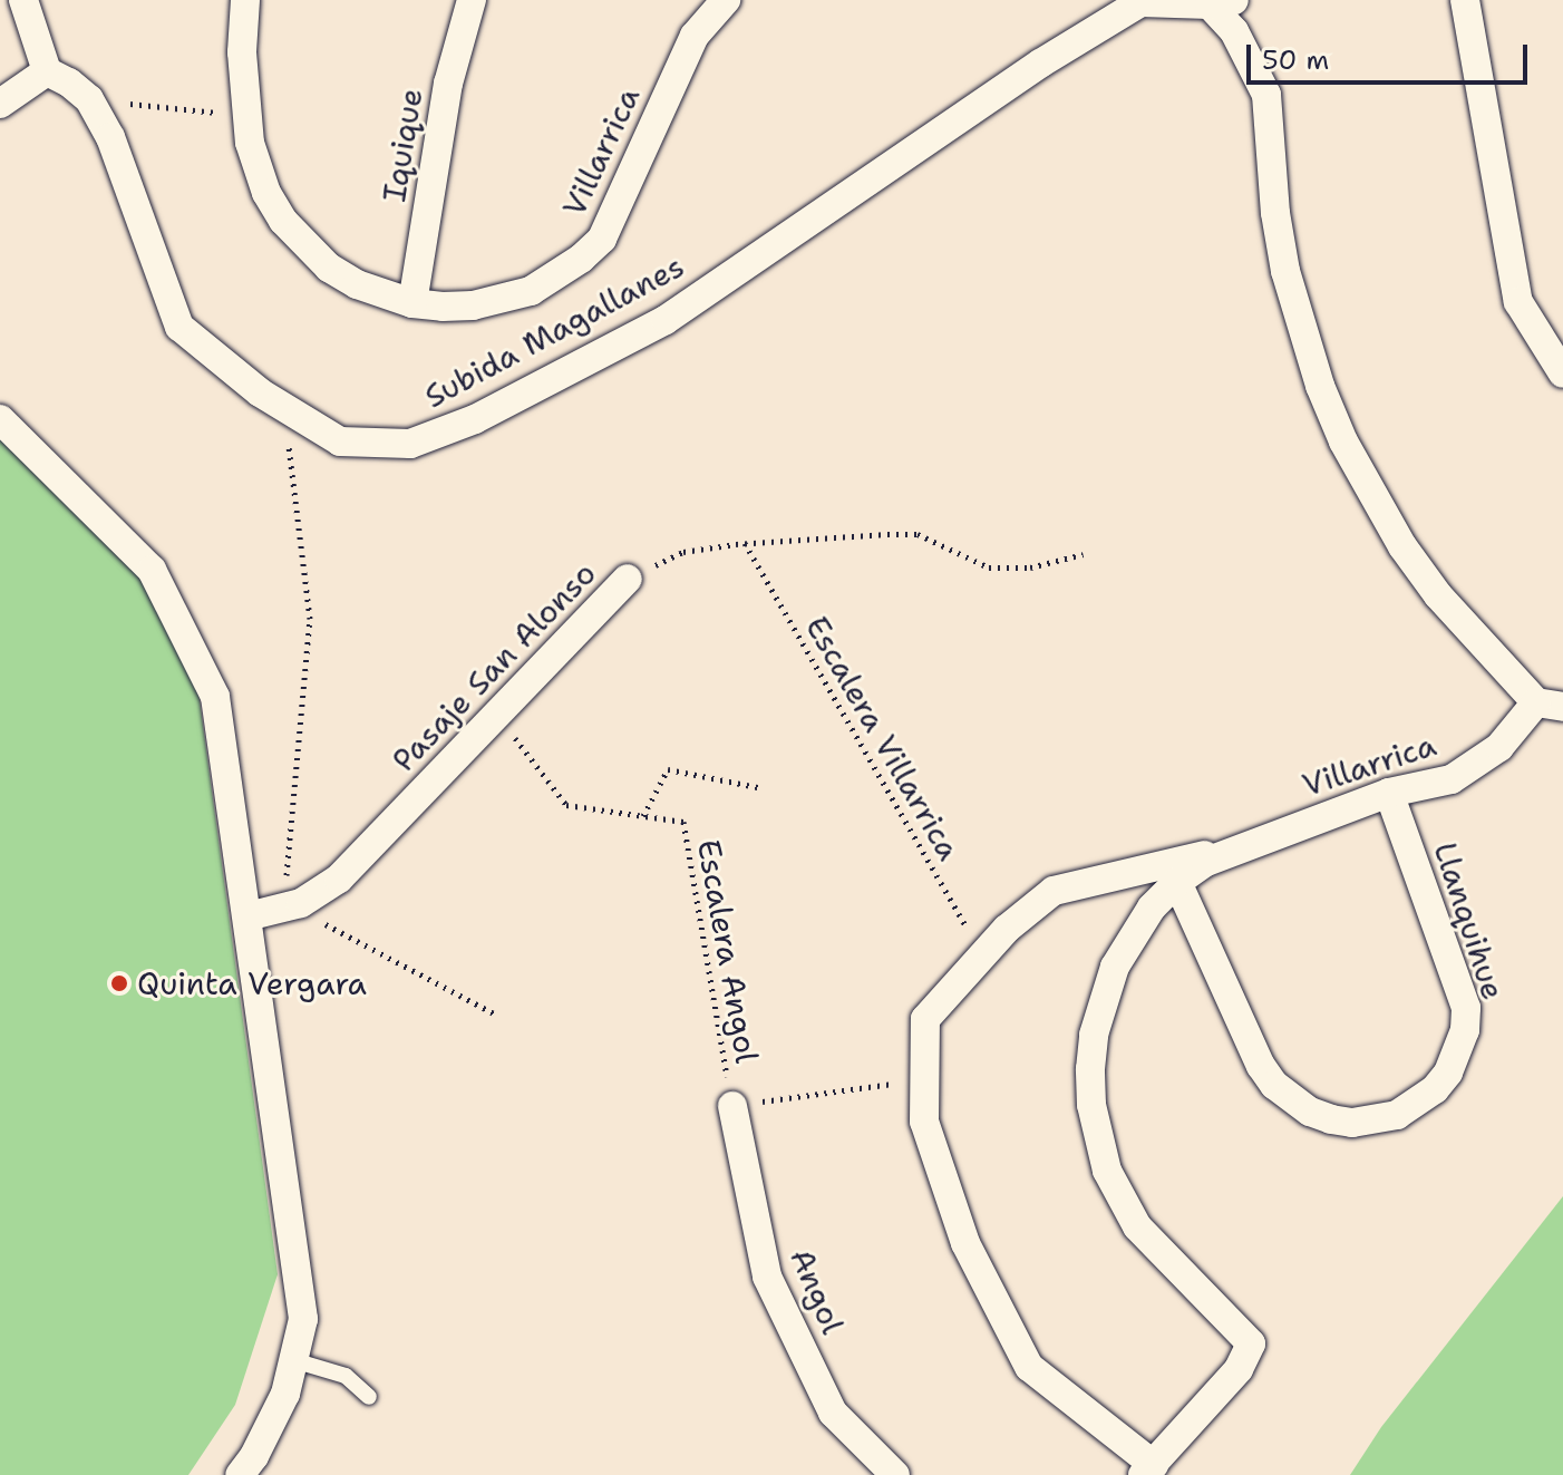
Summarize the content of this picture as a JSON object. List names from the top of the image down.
{
  "streets": {
    "street": [
      "Iquique",
      "Villarrica",
      "Subida Magallanes",
      "Pasaje San Alonso",
      "Llanquihue",
      "Angol"
    ],
    "path": ["Escalera Villarrica", "Escalera Angol"]
  },
  "crossings": [
    ["Iquique", "Villarrica"],
    ["Villarrica", "Subida Magallanes"],
    ["Villarrica", "Llanquihue"],
    ["Pasaje San Alonso", "Escalera Villarrica"],
    ["Pasaje San Alonso", "Escalera Angol"],
    ["Escalera Angol", "Angol"]
  ],
  "places": ["Quinta Vergara"],
  "scale_bar": "50 m"
}
